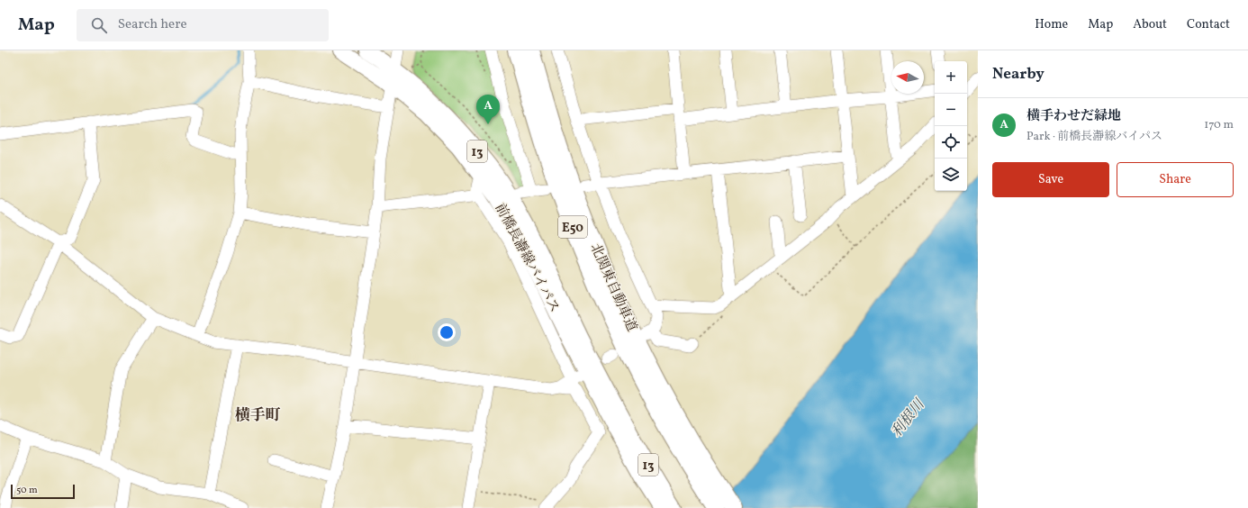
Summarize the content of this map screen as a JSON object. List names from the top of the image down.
{
  "streets": {
    "highway": ["E50", "北関東自動車道"],
    "main road": ["13", "前橋長瀞線バイパス"]
  },
  "districts": ["横手町"],
  "water": ["利根川"],
  "scale_bar": "50 m",
  "north": "left",
  "page": {
    "header": "Map",
    "search": "Search here",
    "nav": [
      "Home",
      "Map",
      "About",
      "Contact"
    ],
    "heading": "Nearby",
    "map_buttons": ["+", "−"],
    "pins": "A",
    "list": [
      {
        "mark": "A",
        "name": "横手わせだ緑地",
        "note": "Park · 前橋長瀞線バイパス",
        "value": "170 m"
      }
    ],
    "buttons": ["Save", "Share"],
    "scale": "50 m"
  }
}
